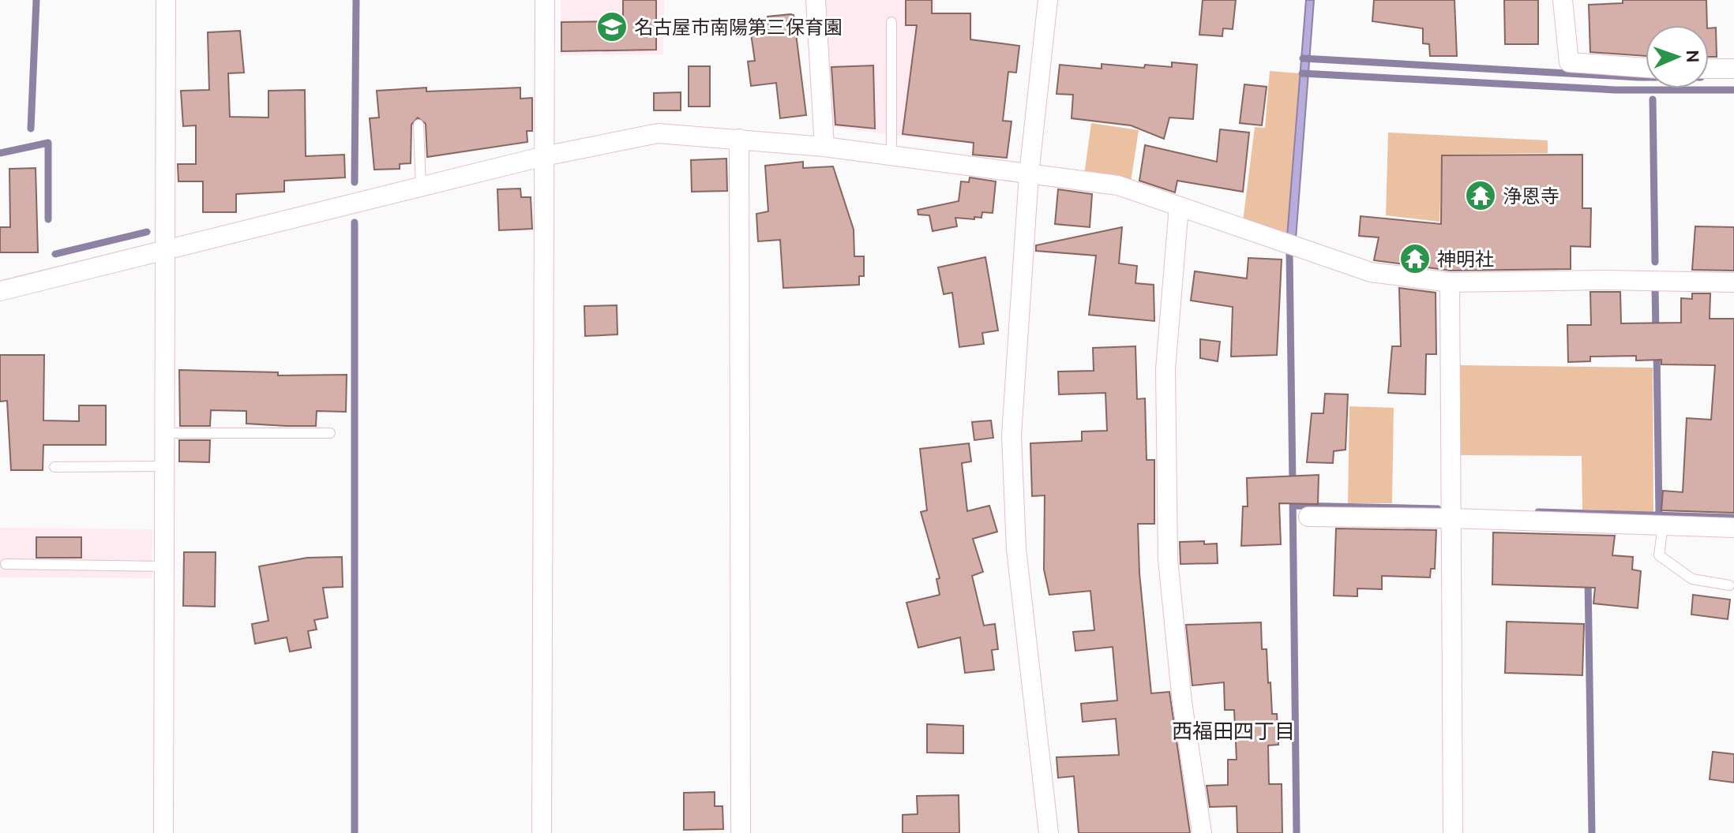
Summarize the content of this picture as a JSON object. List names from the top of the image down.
{
  "districts": ["西福田四丁目"],
  "places": {
    "school or university": ["名古屋市南陽第三保育園"],
    "temple": ["浄恩寺", "神明社"]
  },
  "north": "right"
}
